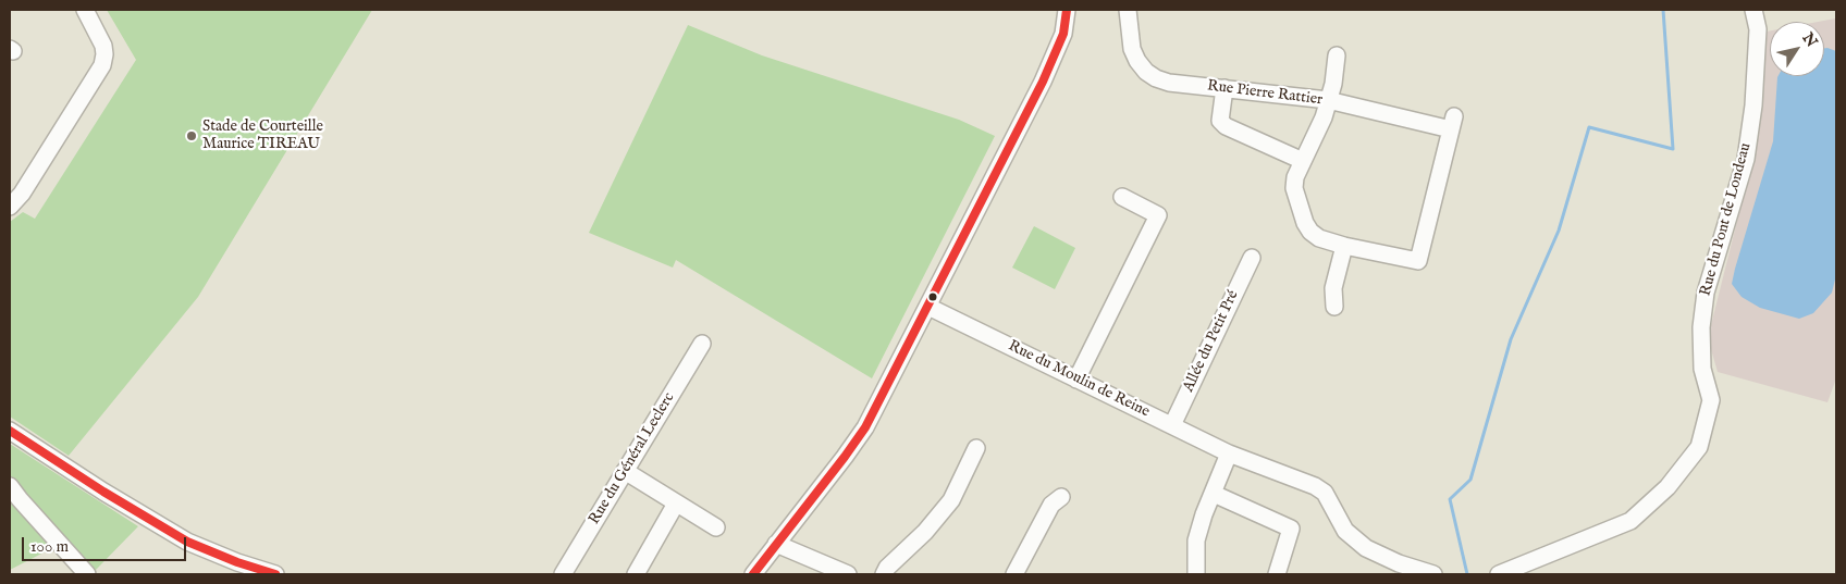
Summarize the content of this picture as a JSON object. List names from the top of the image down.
{
  "streets": {
    "street": [
      "Rue Pierre Rattier",
      "Rue du Pont de Londeau",
      "Allée du Petit Pré",
      "Rue du Moulin de Reine",
      "Rue du Général Leclerc"
    ]
  },
  "crossings": [
    ["Allée du Petit Pré", "Rue du Moulin de Reine"]
  ],
  "places": ["Stade de Courteille Maurice TIREAU"],
  "scale_bar": "100 m",
  "north": "top right"
}
